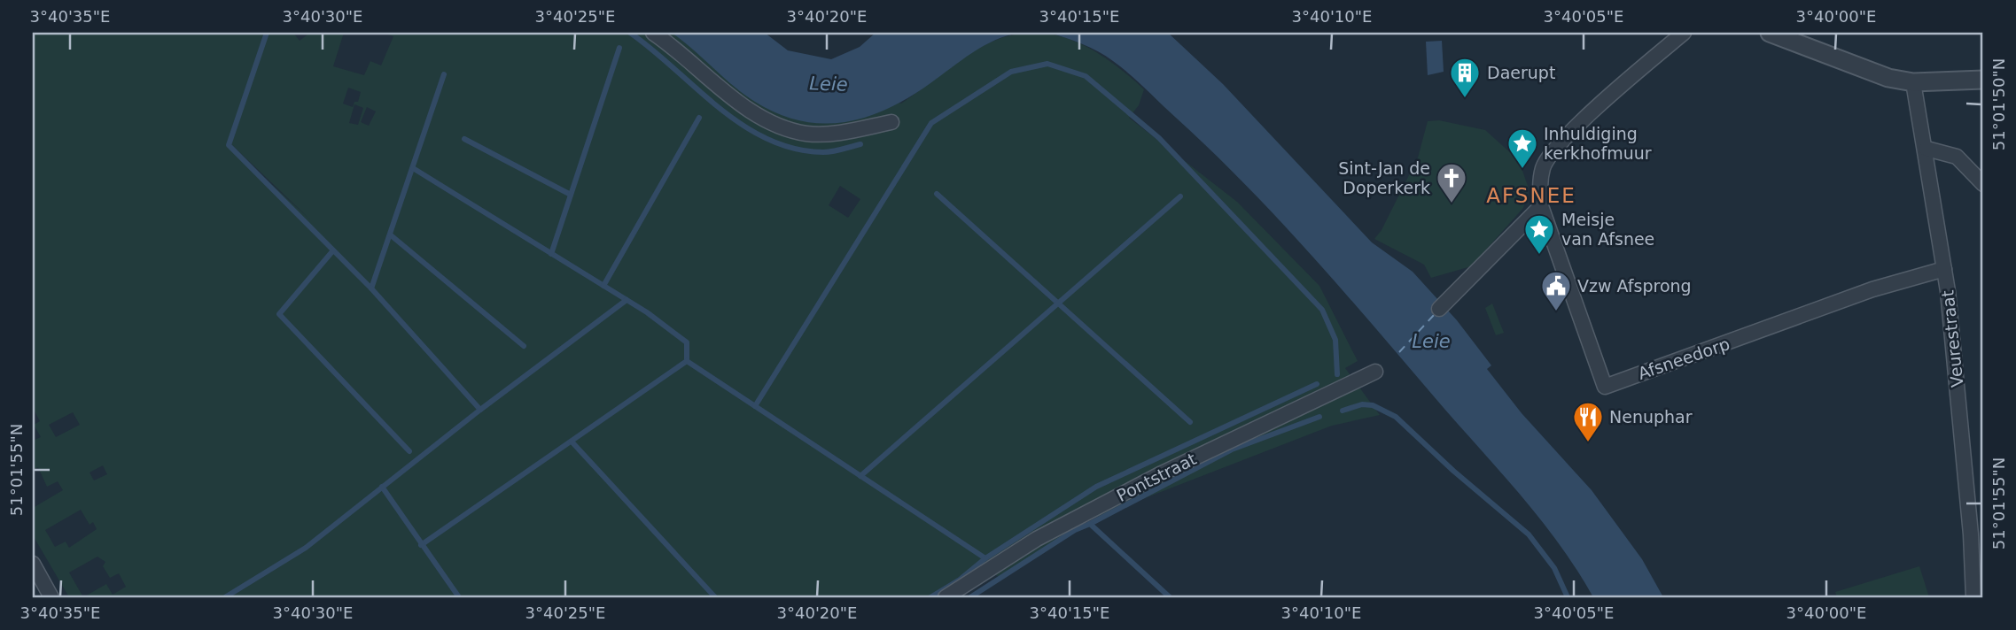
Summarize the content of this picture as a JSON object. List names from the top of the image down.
{
  "streets": {
    "street": ["Veurestraat", "Afsneedorp", "Pontstraat"]
  },
  "crossings": [
    ["Veurestraat", "Afsneedorp"]
  ],
  "districts": ["AFSNEE"],
  "water": ["Leie"],
  "places": {
    "building": ["Daerupt"],
    "place": ["Inhuldiging kerkhofmuur", "Meisje van Afsnee"],
    "church": ["Sint-Jan de Doperkerk"],
    "public building": ["Vzw Afsprong"],
    "restaurant": ["Nenuphar"]
  },
  "coordinates": [
    "3°40'35\"E",
    "3°40'30\"E",
    "3°40'25\"E",
    "3°40'20\"E",
    "3°40'15\"E",
    "3°40'10\"E",
    "3°40'05\"E",
    "3°40'00\"E",
    "51°01'50\"N",
    "51°01'55\"N"
  ]
}
